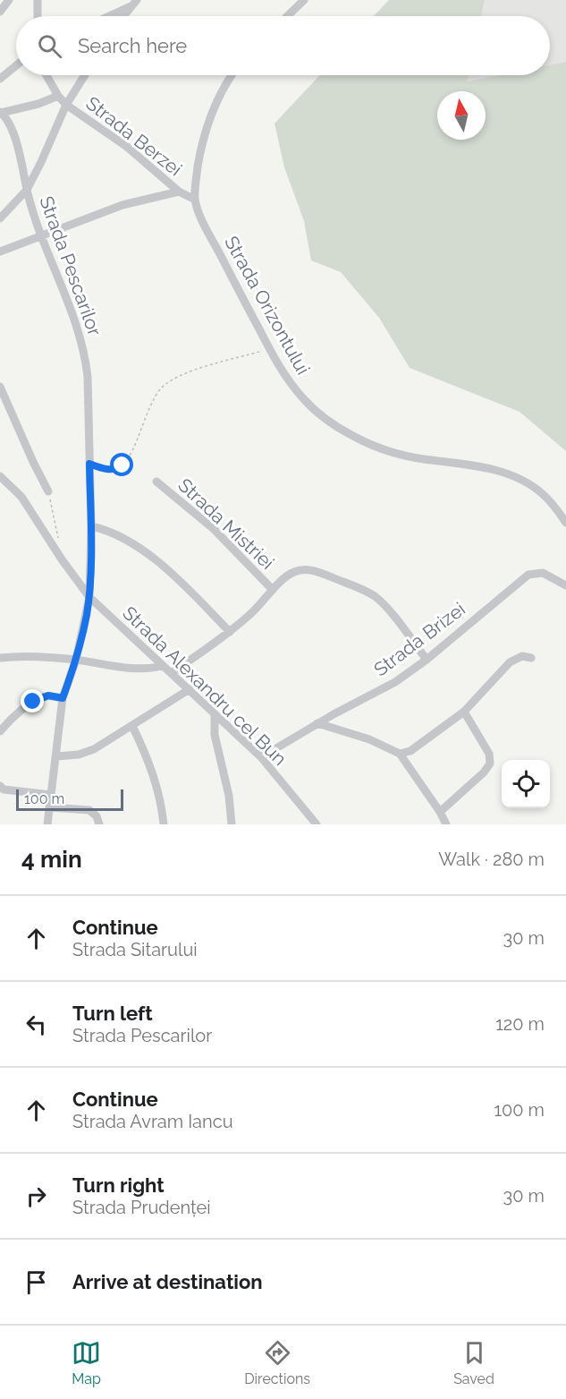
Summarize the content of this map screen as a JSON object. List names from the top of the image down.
{
  "streets": {
    "street": [
      "Strada Berzei",
      "Strada Pescarilor",
      "Strada Orizontului",
      "Strada Mistriei",
      "Strada Brizei",
      "Strada Alexandru cel Bun"
    ]
  },
  "crossings": [
    ["Strada Berzei", "Strada Orizontului"],
    ["Strada Pescarilor", "Strada Alexandru cel Bun"],
    ["Strada Brizei", "Strada Alexandru cel Bun"]
  ],
  "scale_bar": "100 m",
  "north": "top",
  "page": {
    "search": "Search here",
    "scale": "100 m",
    "heading": ["4 min", "Walk · 280 m"],
    "list": [
      ["Continue", "Strada Sitarului", "30 m"],
      ["Turn left", "Strada Pescarilor", "120 m"],
      ["Continue", "Strada Avram Iancu", "100 m"],
      ["Turn right", "Strada Prudenței", "30 m"],
      "Arrive at destination"
    ],
    "nav": ["Map", "Directions", "Saved"]
  }
}
